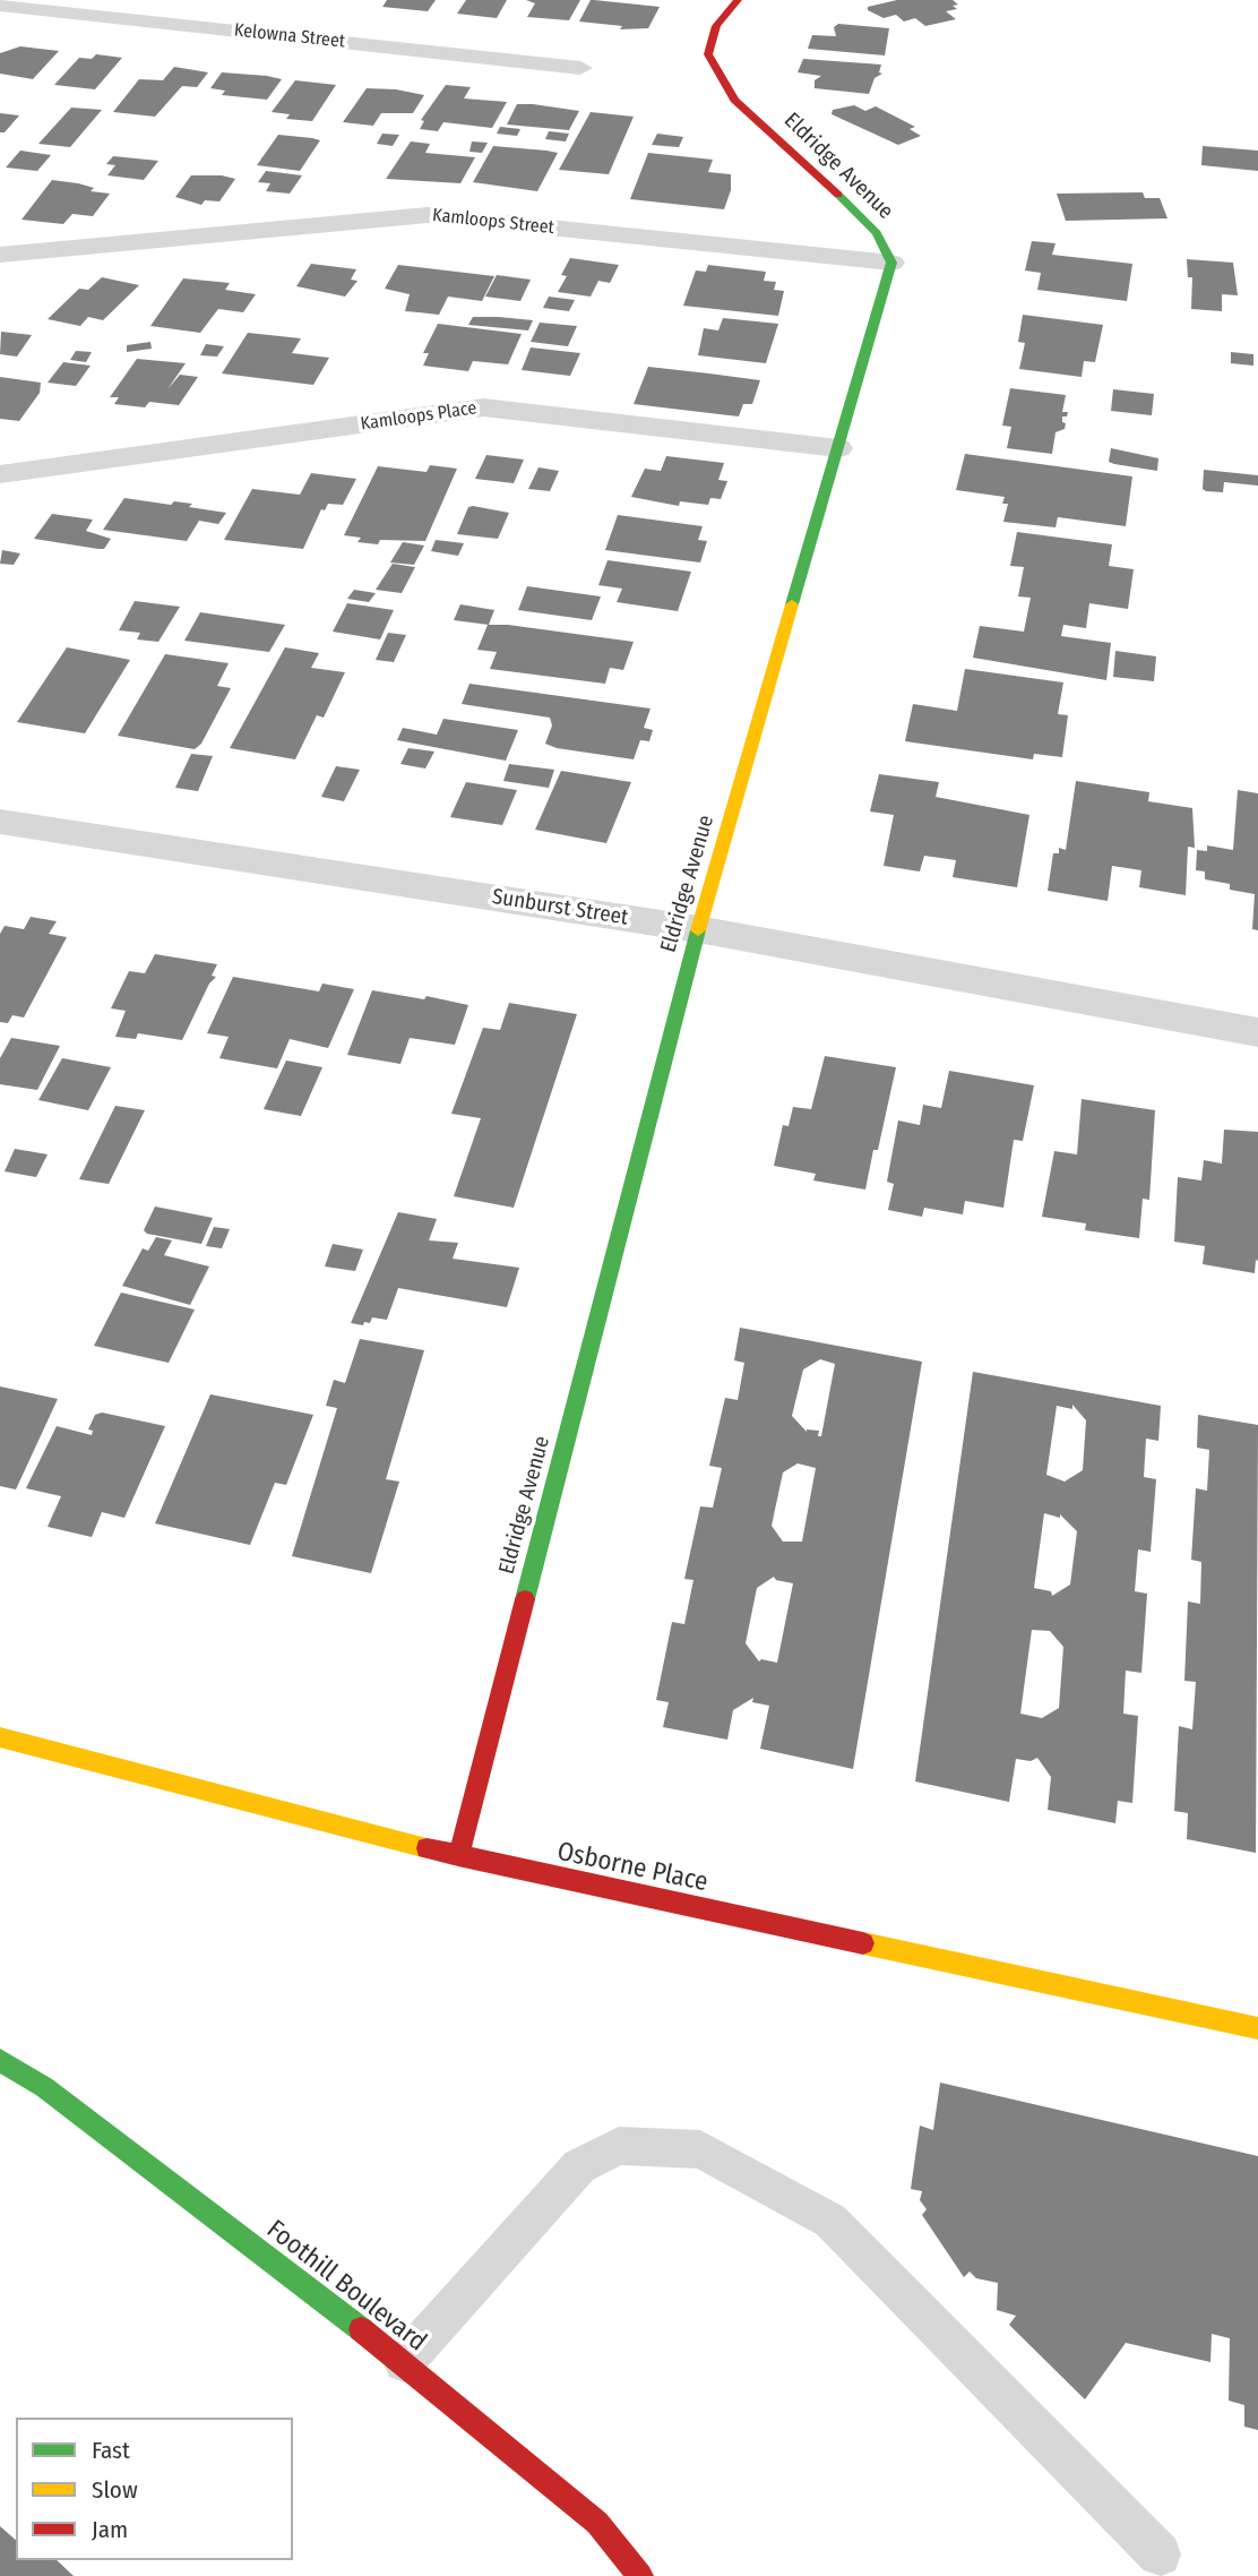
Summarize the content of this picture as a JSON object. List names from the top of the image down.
{
  "streets": {
    "street": [
      "Kelowna Street",
      "Eldridge Avenue",
      "Kamloops Street",
      "Kamloops Place",
      "Sunburst Street",
      "Osborne Place",
      "Foothill Boulevard"
    ]
  },
  "crossings": [
    ["Eldridge Avenue", "Kamloops Street"],
    ["Eldridge Avenue", "Kamloops Place"],
    ["Eldridge Avenue", "Sunburst Street"],
    ["Eldridge Avenue", "Osborne Place"]
  ],
  "legend": ["Fast", "Slow", "Jam"]
}
